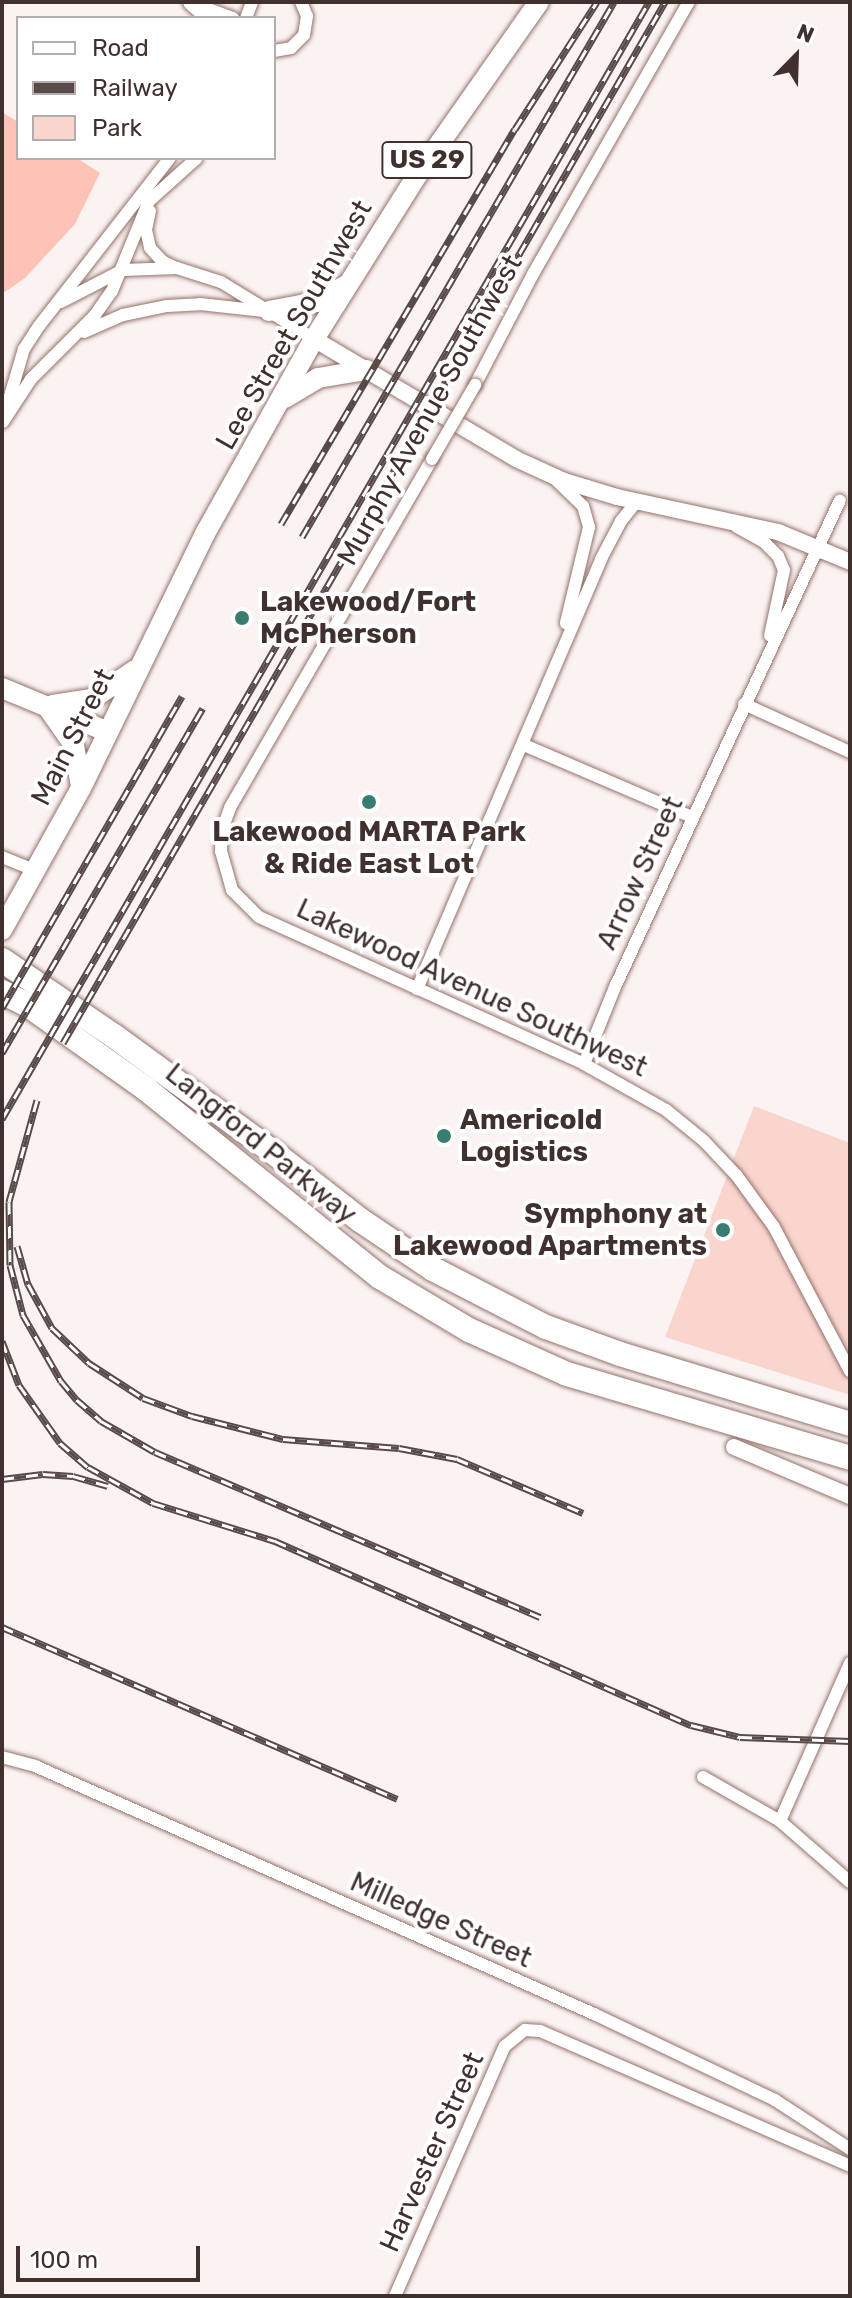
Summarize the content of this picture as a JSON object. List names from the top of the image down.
{
  "streets": {
    "highway": ["Langford Parkway"],
    "main road": ["US 29", "Lee Street Southwest", "Main Street"],
    "street": [
      "Murphy Avenue Southwest",
      "Arrow Street",
      "Lakewood Avenue Southwest",
      "Milledge Street",
      "Harvester Street"
    ]
  },
  "crossings": [
    ["Lee Street Southwest", "Main Street"],
    ["Murphy Avenue Southwest", "Lakewood Avenue Southwest"],
    ["Arrow Street", "Lakewood Avenue Southwest"]
  ],
  "places": [
    "Lakewood/Fort McPherson",
    "Lakewood MARTA Park & Ride East Lot",
    "Americold Logistics",
    "Symphony at Lakewood Apartments"
  ],
  "legend": ["Road", "Railway", "Park"],
  "scale_bar": "100 m",
  "north": "top right"
}
